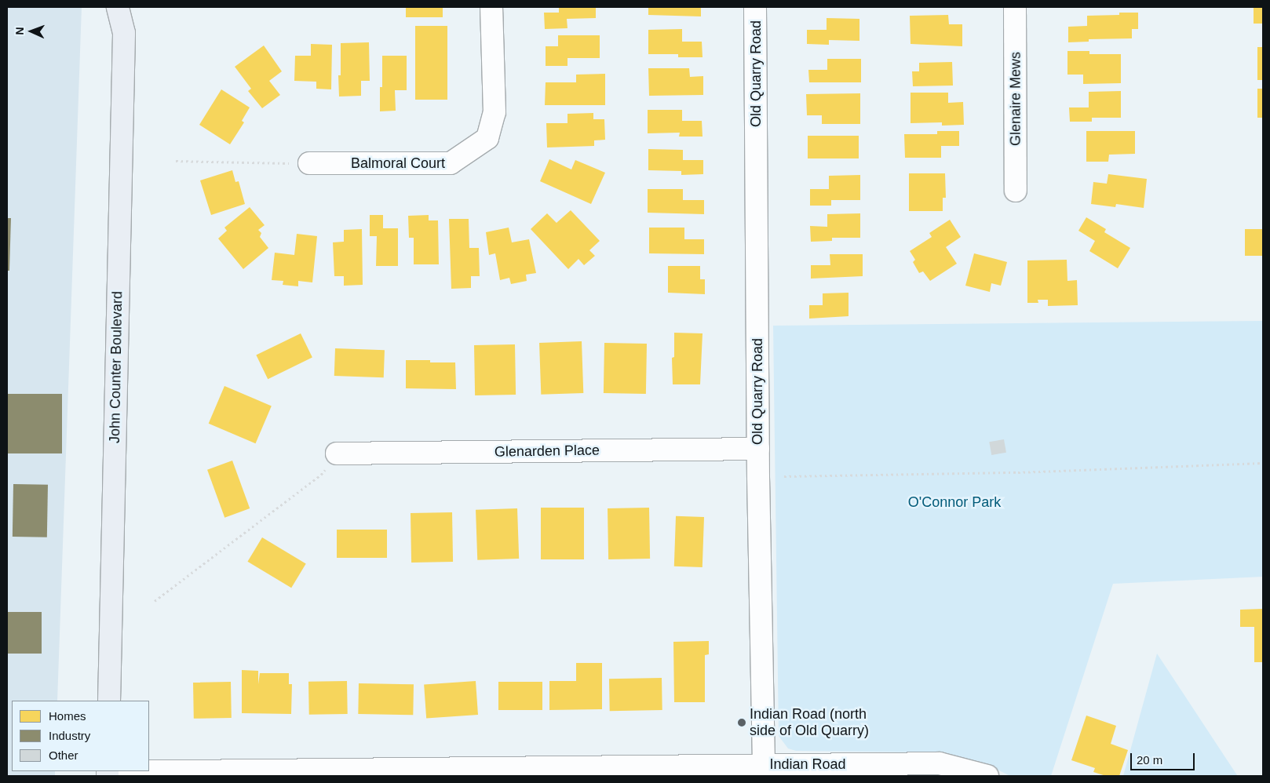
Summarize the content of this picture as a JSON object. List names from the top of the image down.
{
  "streets": {
    "main road": ["John Counter Boulevard"],
    "street": [
      "Old Quarry Road",
      "Glenaire Mews",
      "Balmoral Court",
      "Glenarden Place",
      "Indian Road"
    ]
  },
  "crossings": [
    ["Old Quarry Road", "Glenarden Place"],
    ["Old Quarry Road", "Indian Road"]
  ],
  "parks": ["O'Connor Park"],
  "places": ["Indian Road (north side of Old Quarry)"],
  "legend": ["Homes", "Industry", "Other"],
  "scale_bar": "20 m",
  "north": "left"
}
